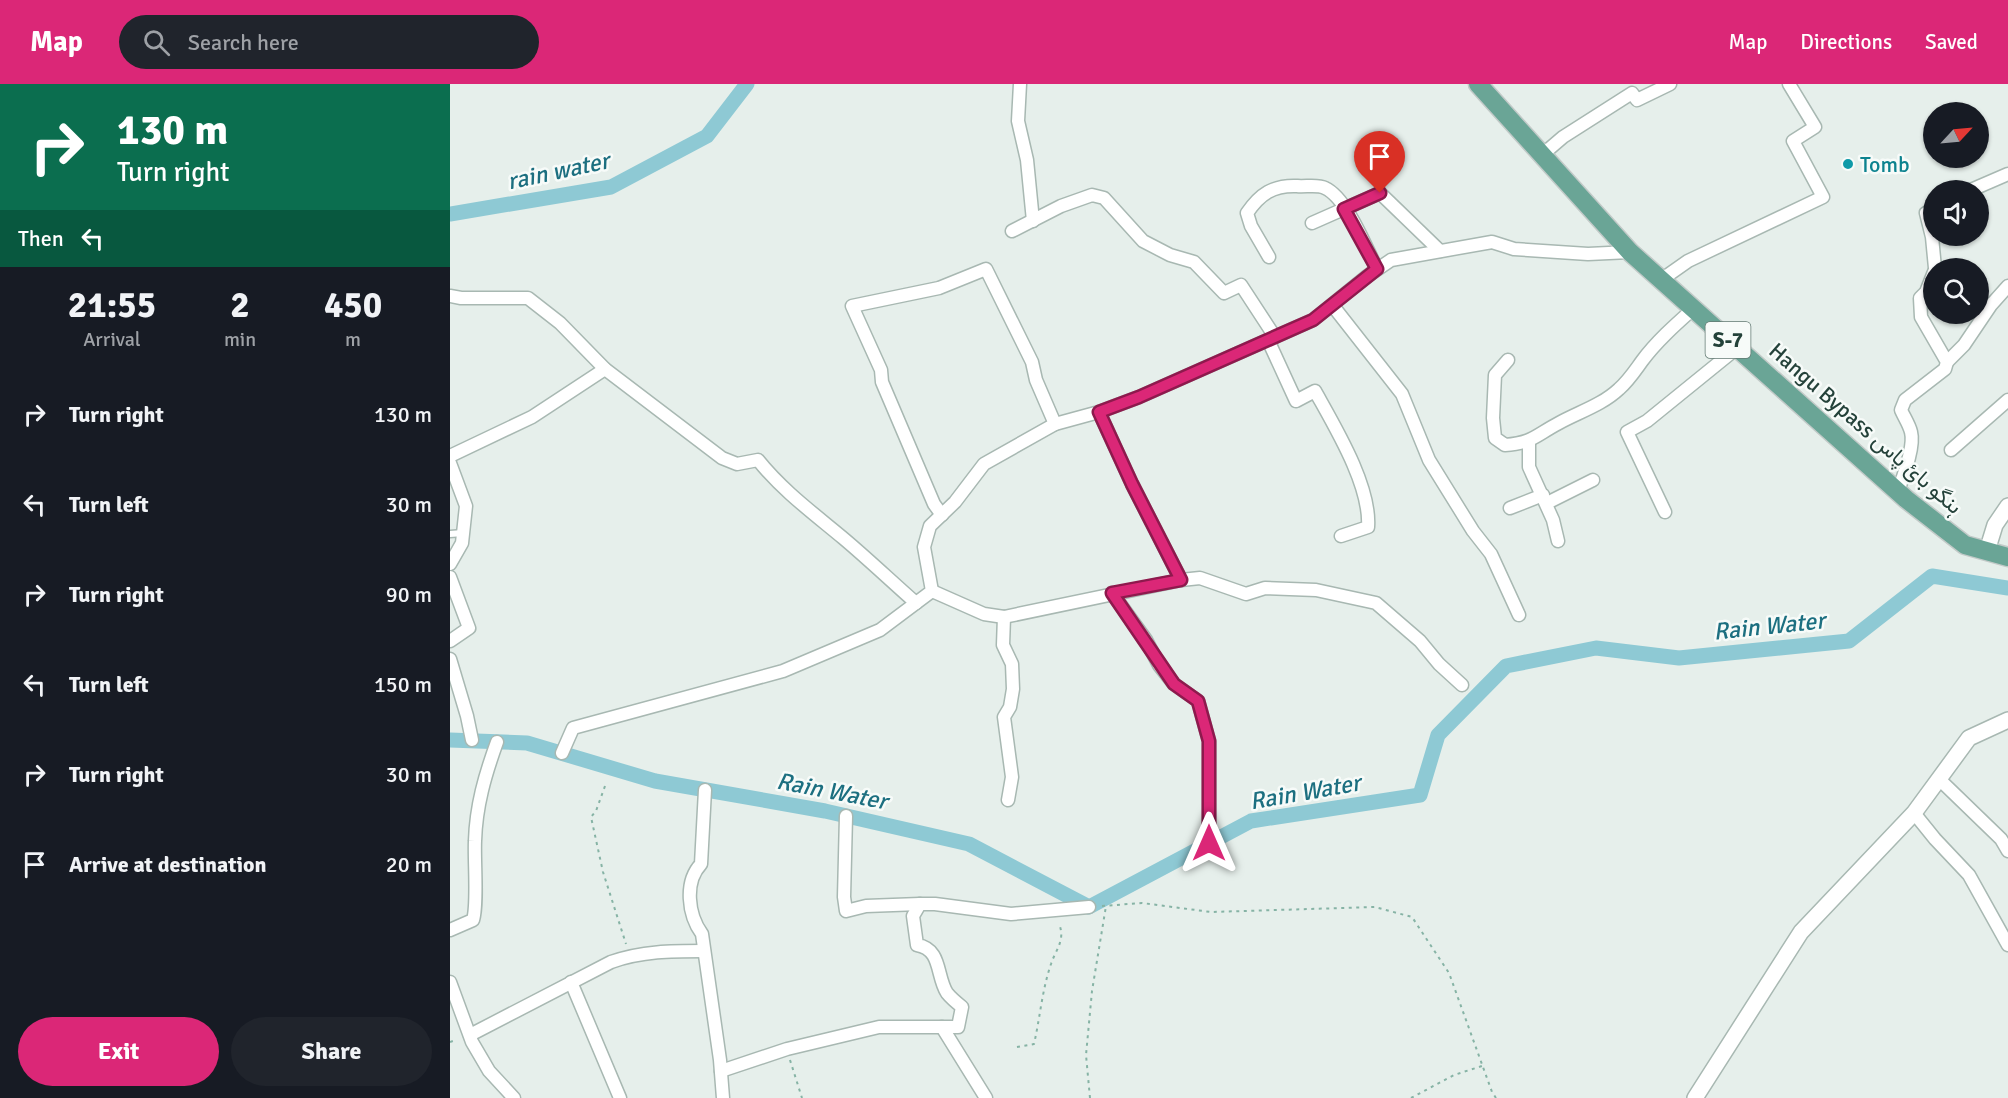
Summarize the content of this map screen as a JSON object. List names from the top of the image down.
{
  "streets": {
    "main road": ["S-7", "Hangu Bypass ہنگو بائ پاس"]
  },
  "water": ["rain water", "Rain Water"],
  "places": ["Tomb"],
  "north": "top right",
  "page": {
    "header": "Map",
    "search": "Search here",
    "nav": ["Map", "Directions", "Saved"],
    "turn": ["130 m", "Turn right"],
    "then": "Then",
    "eta": [
      "21:55",
      "Arrival",
      "2",
      "min",
      "450",
      "m"
    ],
    "list": [
      {
        "name": "Turn right",
        "value": "130 m"
      },
      {
        "name": "Turn left",
        "value": "30 m"
      },
      {
        "name": "Turn right",
        "value": "90 m"
      },
      {
        "name": "Turn left",
        "value": "150 m"
      },
      {
        "name": "Turn right",
        "value": "30 m"
      },
      {
        "name": "Arrive at destination",
        "value": "20 m"
      }
    ],
    "buttons": ["Exit", "Share"]
  }
}
